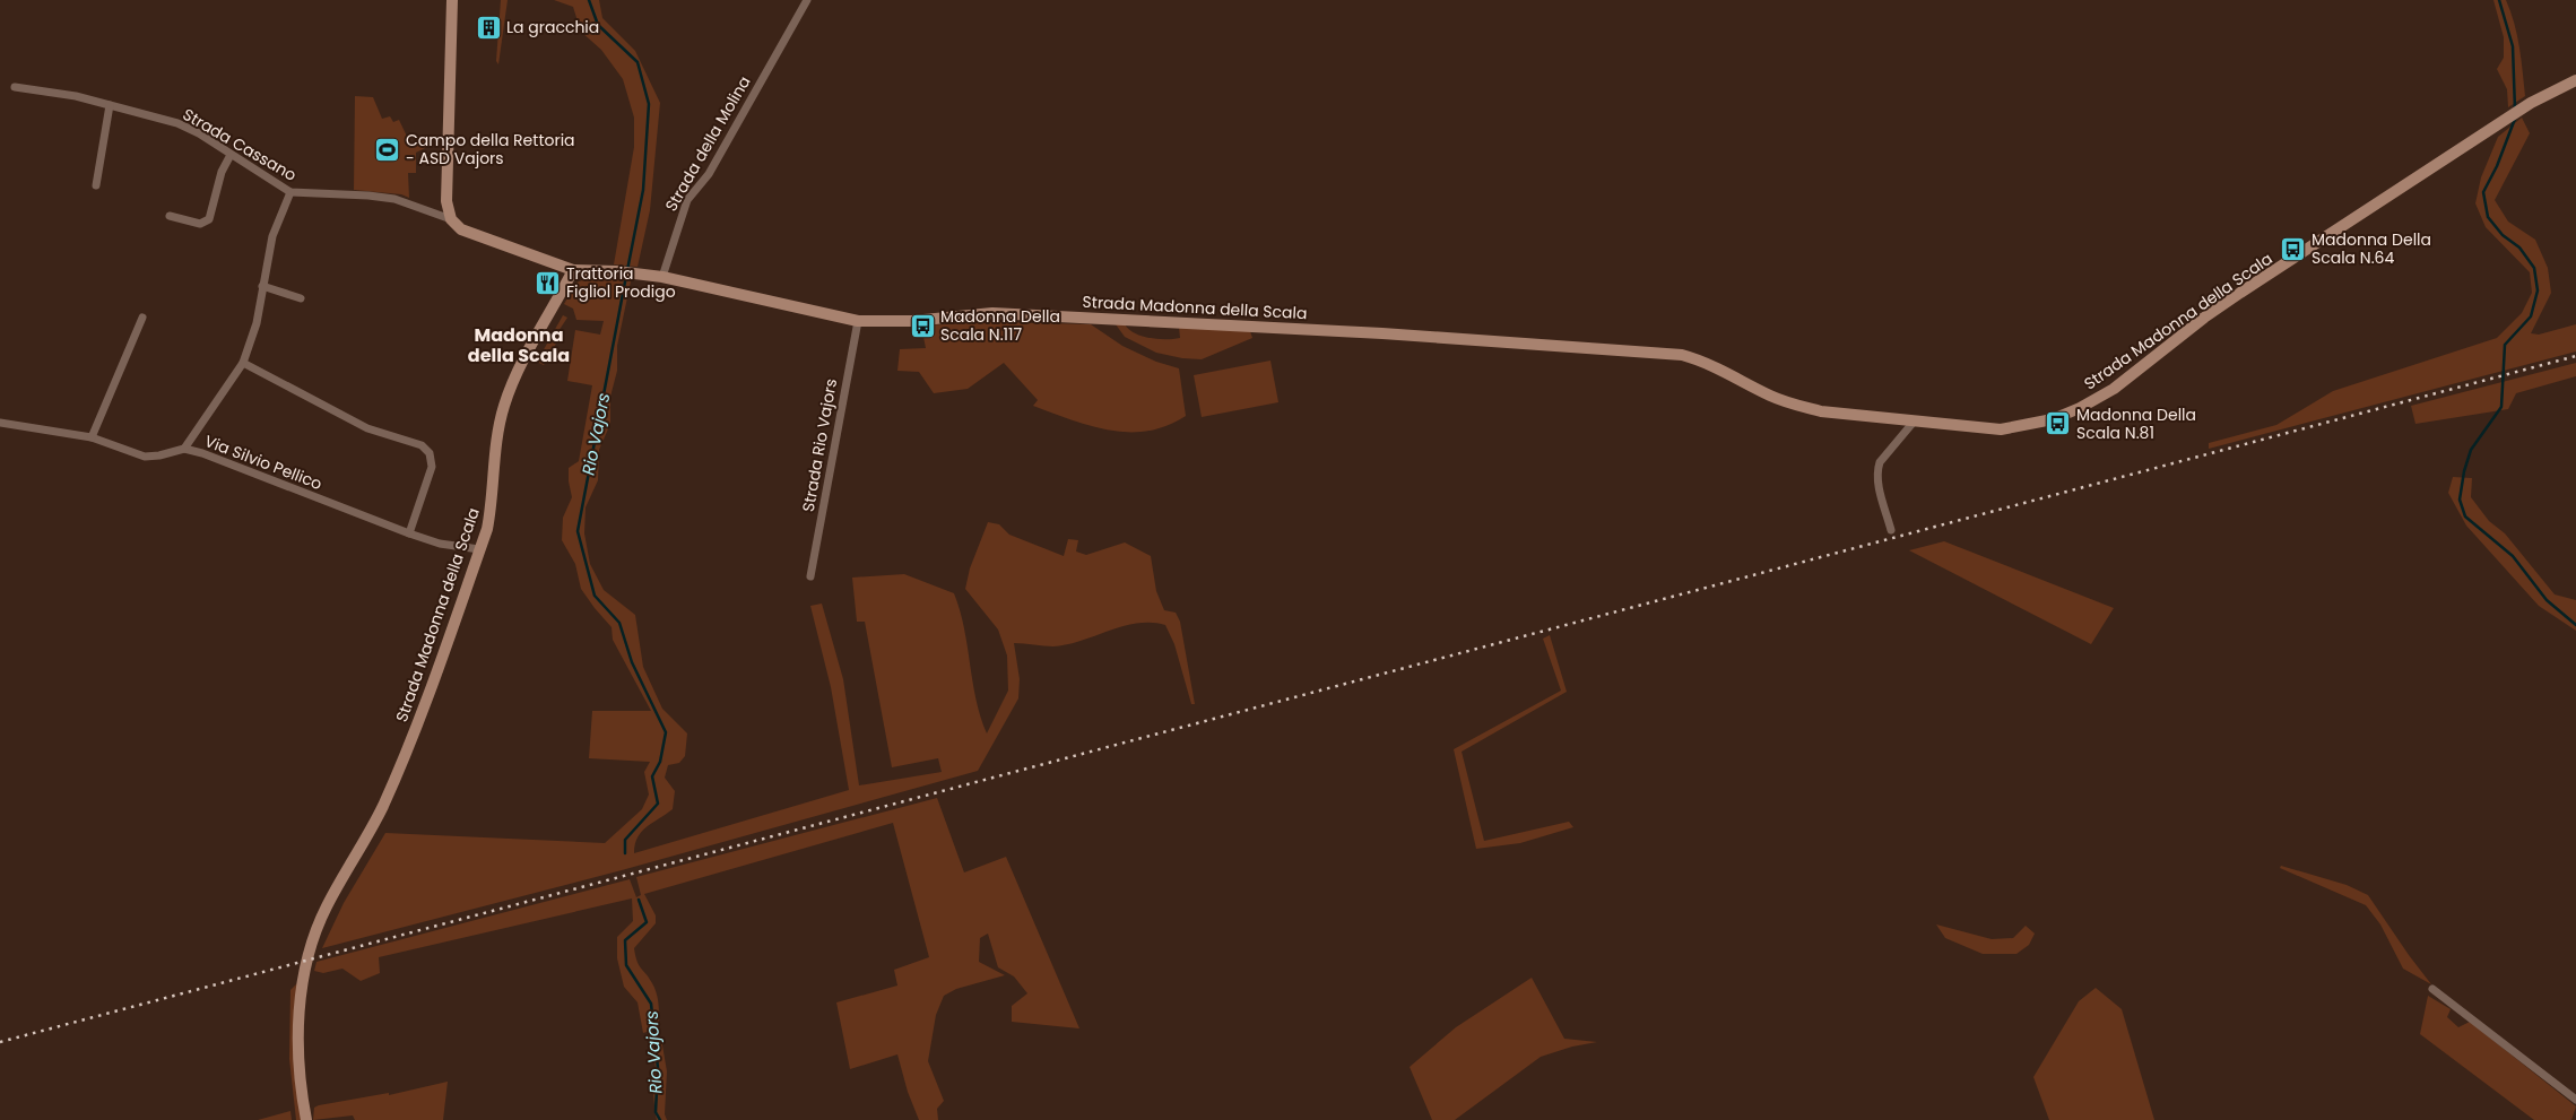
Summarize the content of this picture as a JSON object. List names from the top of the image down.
{
  "streets": {
    "street": [
      "Strada della Molina",
      "Strada Cassano",
      "Strada Madonna della Scala",
      "Strada Rio Vajors",
      "Via Silvio Pellico"
    ]
  },
  "crossings": [
    ["Strada della Molina", "Strada Madonna della Scala"],
    ["Strada Madonna della Scala", "Strada Rio Vajors"],
    ["Strada Madonna della Scala", "Via Silvio Pellico"]
  ],
  "districts": ["Madonna della Scala"],
  "water": ["Rio Vajors"],
  "places": {
    "building": ["La gracchia"],
    "sports": ["Campo della Rettoria - ASD Vajors"],
    "bus stop": ["Madonna Della Scala N.64", "Madonna Della Scala N.117", "Madonna Della Scala N.81"],
    "restaurant": ["Trattoria Figliol Prodigo"]
  }
}
